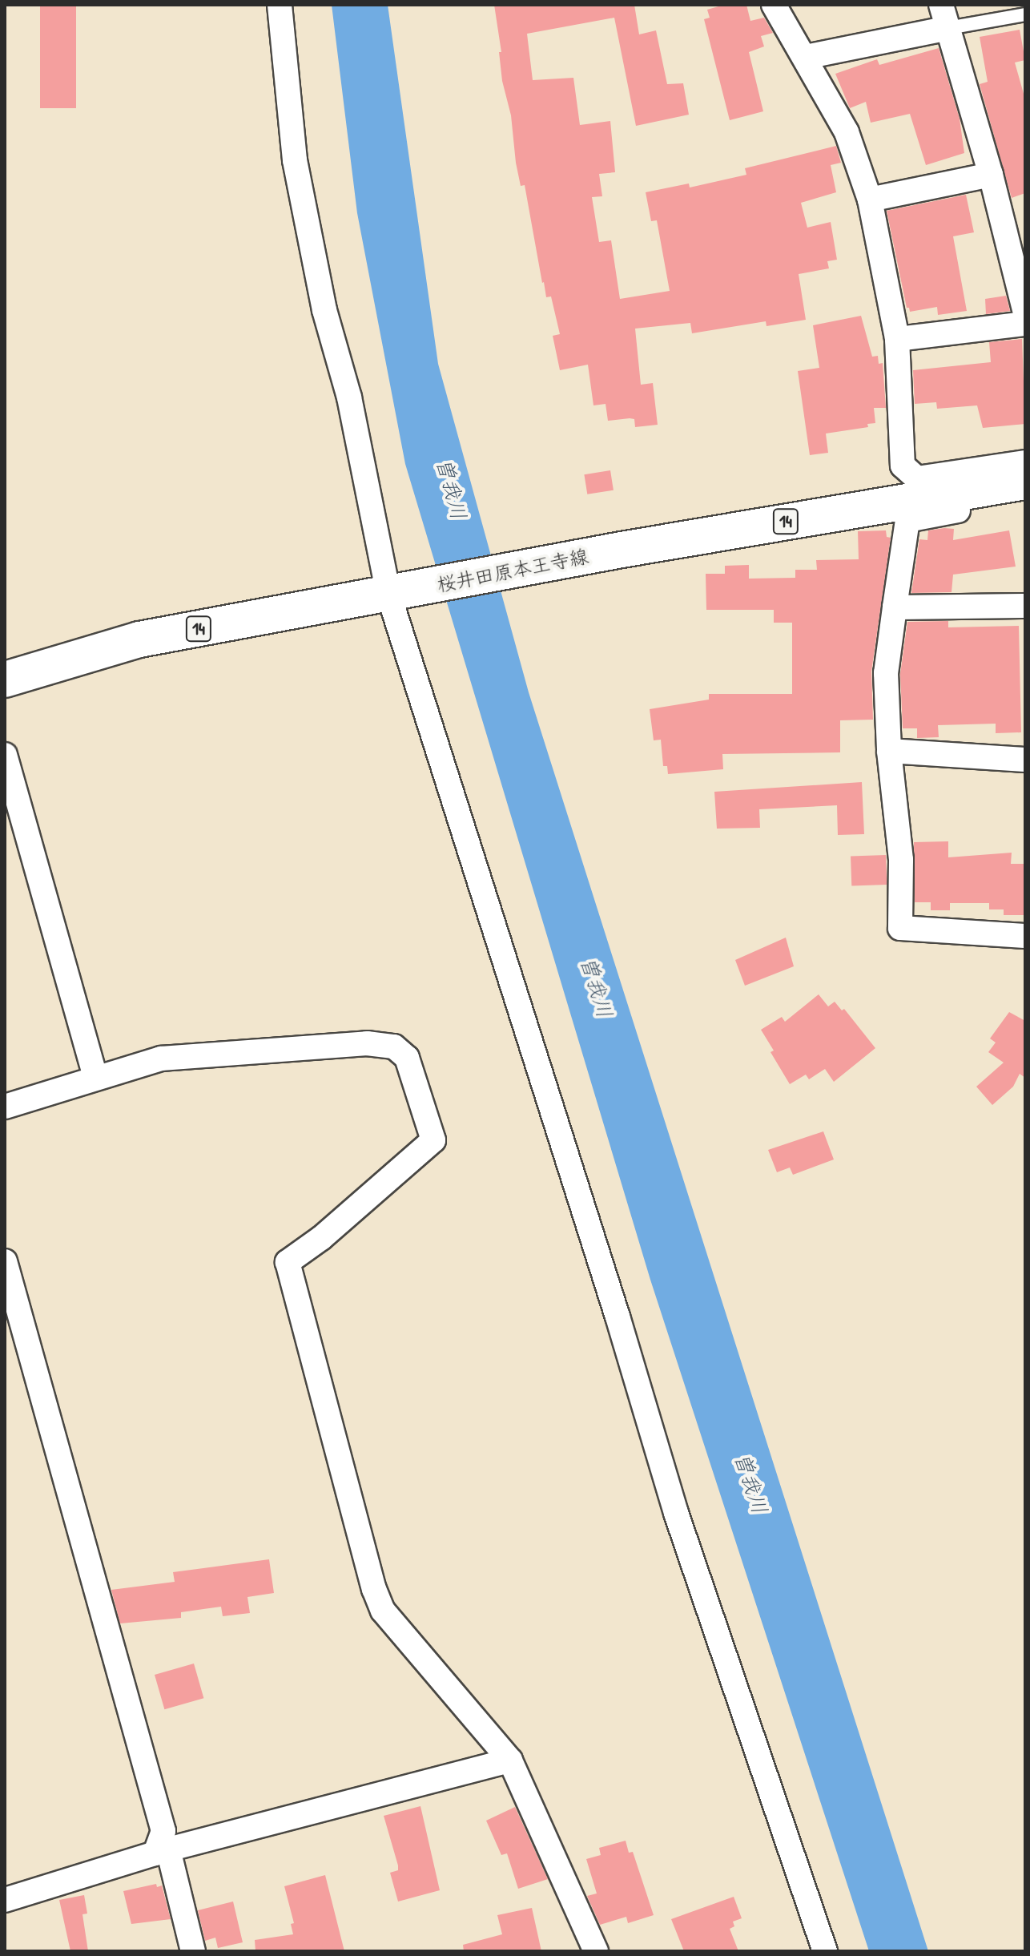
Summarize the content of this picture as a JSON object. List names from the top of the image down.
{
  "streets": {
    "main road": ["14", "桜井田原本王寺線"]
  },
  "water": ["曽我川"]
}
